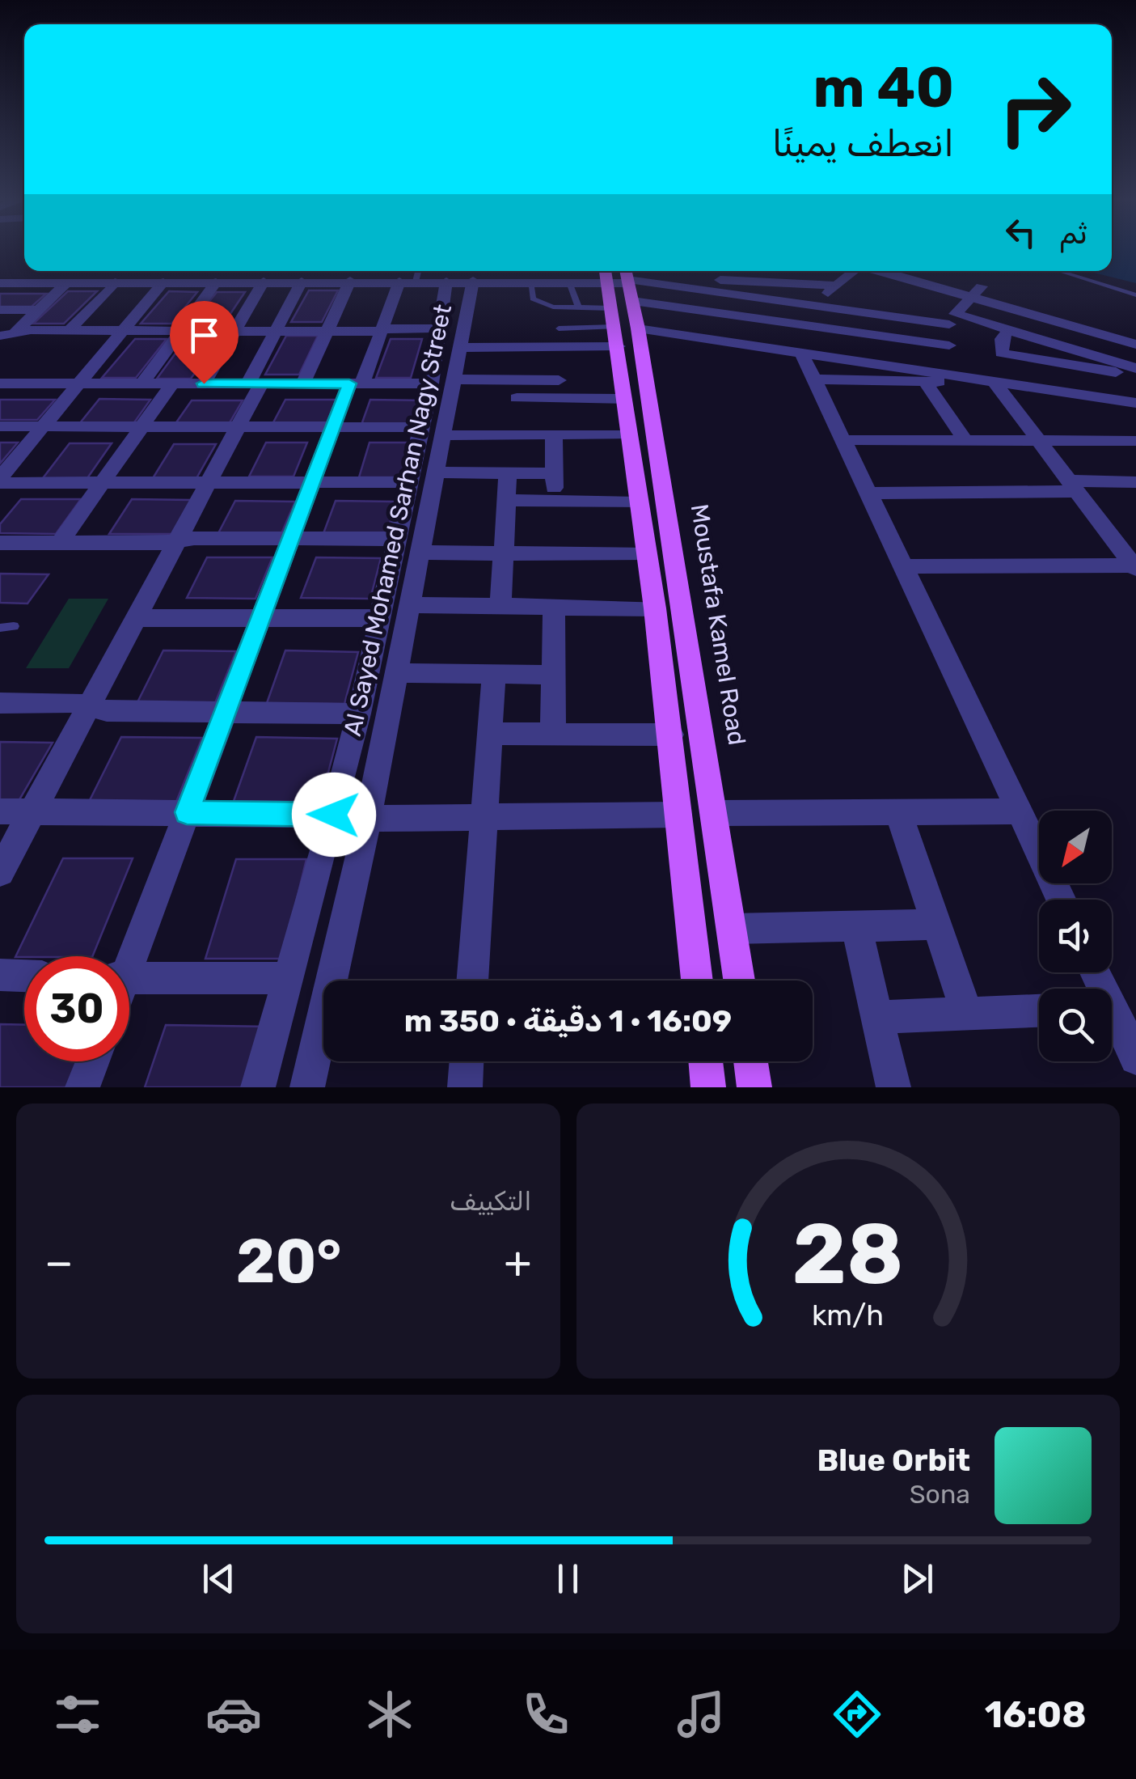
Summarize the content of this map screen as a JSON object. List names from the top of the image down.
{
  "streets": {
    "main road": ["Moustafa Kamel Road"],
    "street": ["Al Sayed Mohamed Sarhan Nagy Street"]
  },
  "north": "bottom left",
  "page": {
    "turn": ["40 m", "انعطف يمينًا"],
    "then": "ثم",
    "limit": "30",
    "trip": "16:09 · 1 دقيقة · 350 m",
    "tile": "التكييف",
    "heat": ["−", "20°", "+"],
    "song": ["Blue Orbit", "Sona"],
    "tabs": "16:08",
    "gauge": ["28", "km/h"]
  }
}
